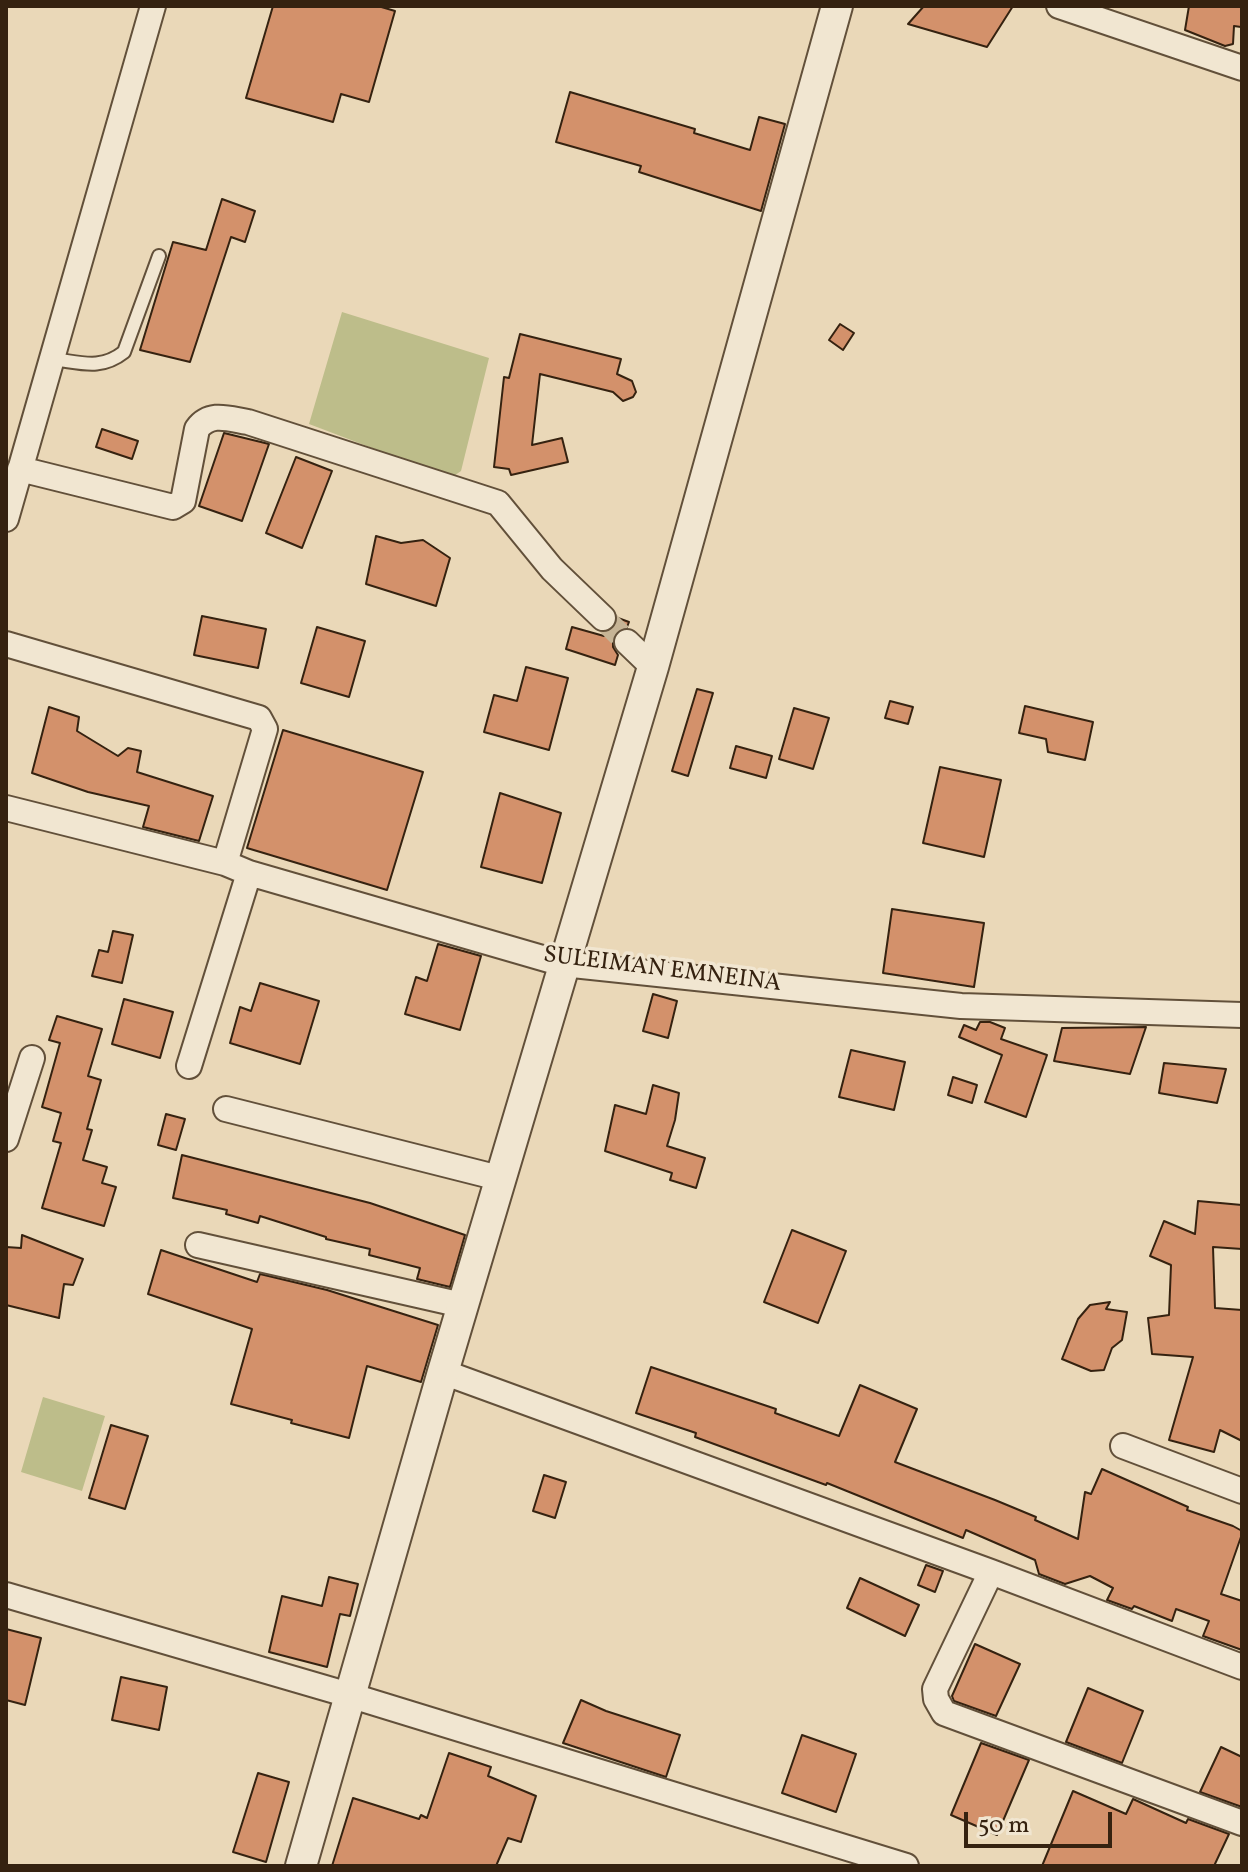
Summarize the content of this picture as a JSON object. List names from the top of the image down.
{
  "streets": {
    "street": ["SULEIMAN EMNEINA"]
  },
  "scale_bar": "50 m"
}
